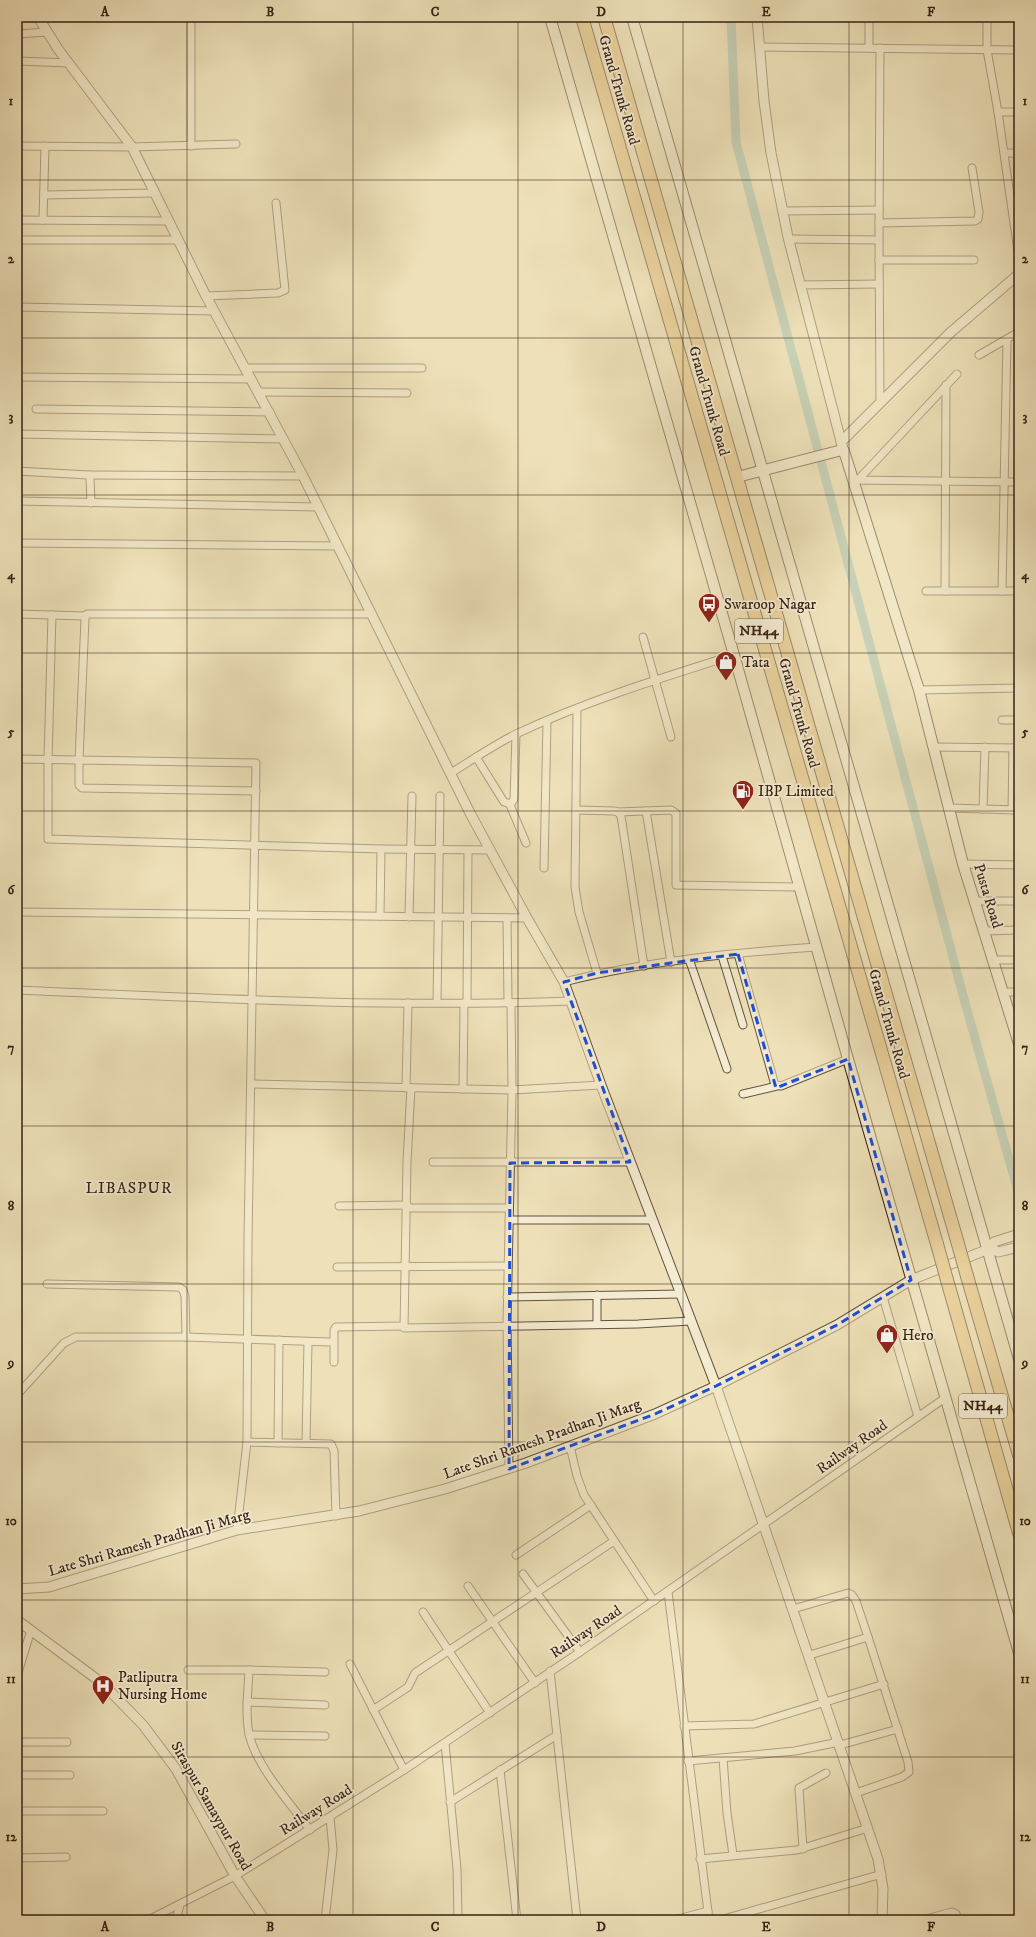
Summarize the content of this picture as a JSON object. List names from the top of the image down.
{
  "streets": {
    "highway": ["Grand Trunk Road", "NH44"],
    "main road": ["Pusta Road"],
    "street": ["Late Shri Ramesh Pradhan Ji Marg", "Railway Road", "Siraspur Samaypur Road"]
  },
  "crossings": [
    ["Railway Road", "Siraspur Samaypur Road"]
  ],
  "districts": ["LIBASPUR"],
  "places": {
    "bus stop": ["Swaroop Nagar"],
    "shop": ["Tata", "Hero"],
    "fuel station": ["IBP Limited"],
    "hospital": ["Patliputra Nursing Home"]
  },
  "grid": {
    "columns": [
      "A",
      "B",
      "C",
      "D",
      "E",
      "F"
    ],
    "rows": [
      "1",
      "2",
      "3",
      "4",
      "5",
      "6",
      "7",
      "8",
      "9",
      "10",
      "11",
      "12"
    ]
  }
}
